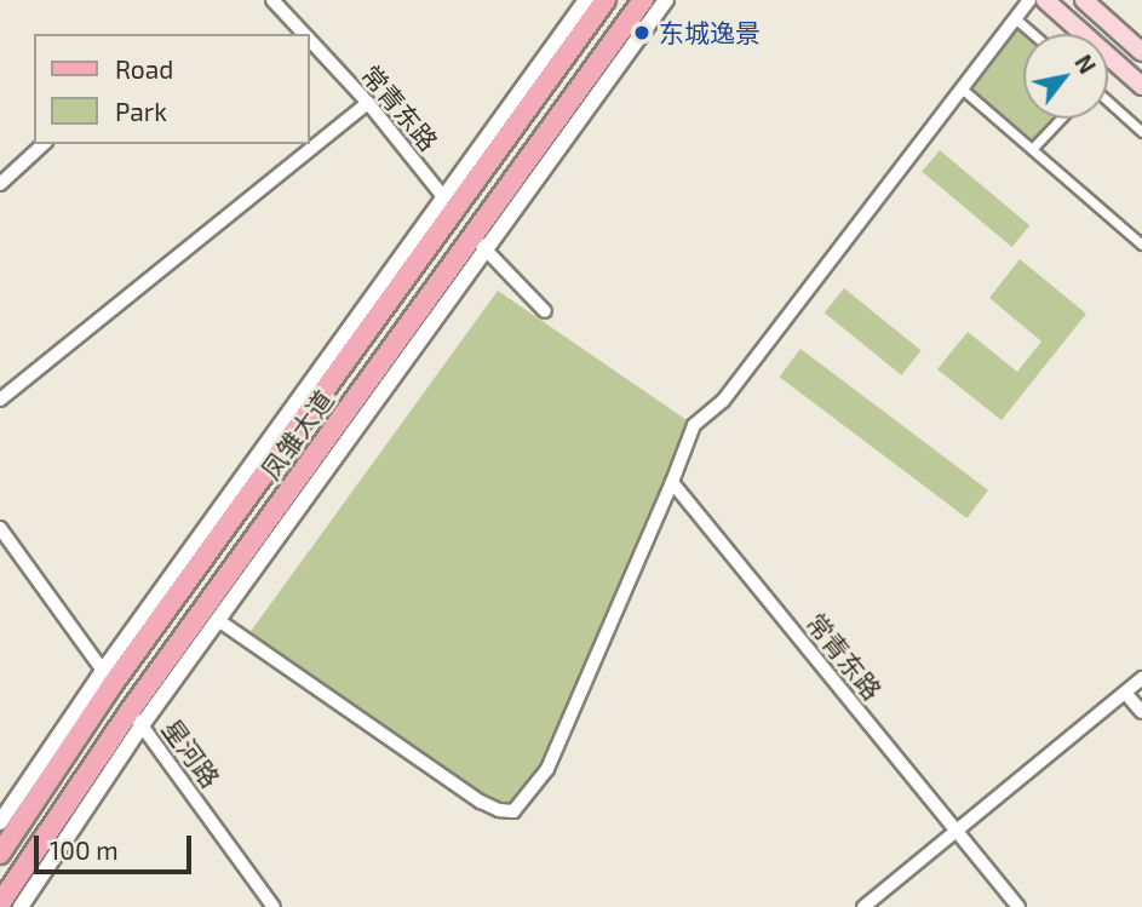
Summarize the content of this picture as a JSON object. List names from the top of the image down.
{
  "streets": {
    "main road": ["凤雏大道"],
    "street": ["常青东路", "星河路"]
  },
  "crossings": [
    ["常青东路", "凤雏大道"],
    ["凤雏大道", "星河路"]
  ],
  "places": ["东城逸景"],
  "legend": ["Road", "Park"],
  "scale_bar": "100 m",
  "north": "top right"
}
